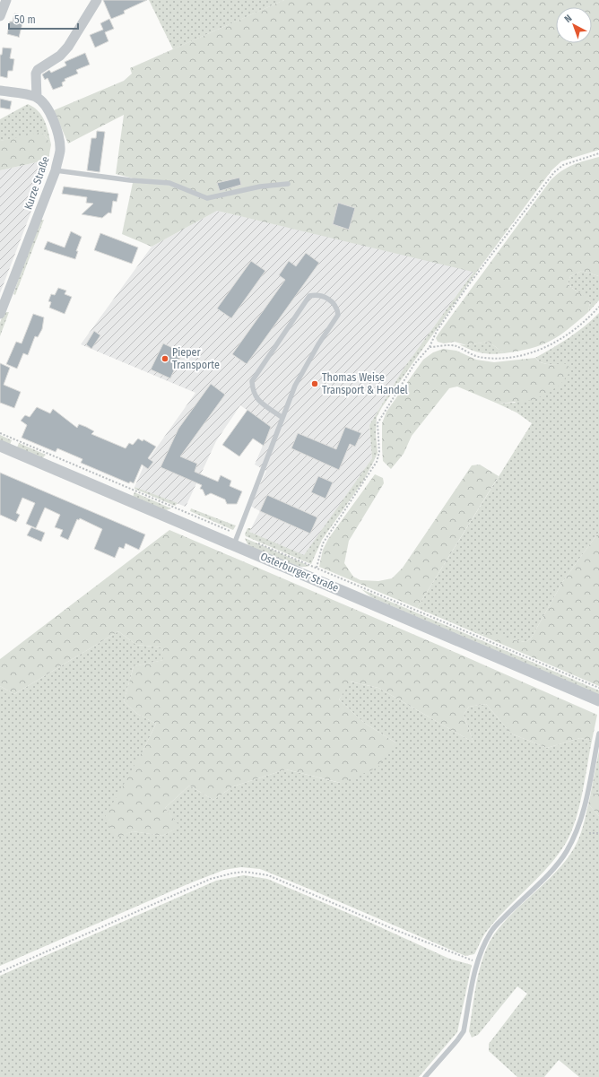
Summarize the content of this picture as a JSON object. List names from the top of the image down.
{
  "streets": {
    "street": ["Kurze Straße", "Osterburger Straße"]
  },
  "places": ["Pieper Transporte", "Thomas Weise Transport & Handel"],
  "scale_bar": "50 m",
  "north": "top left"
}
